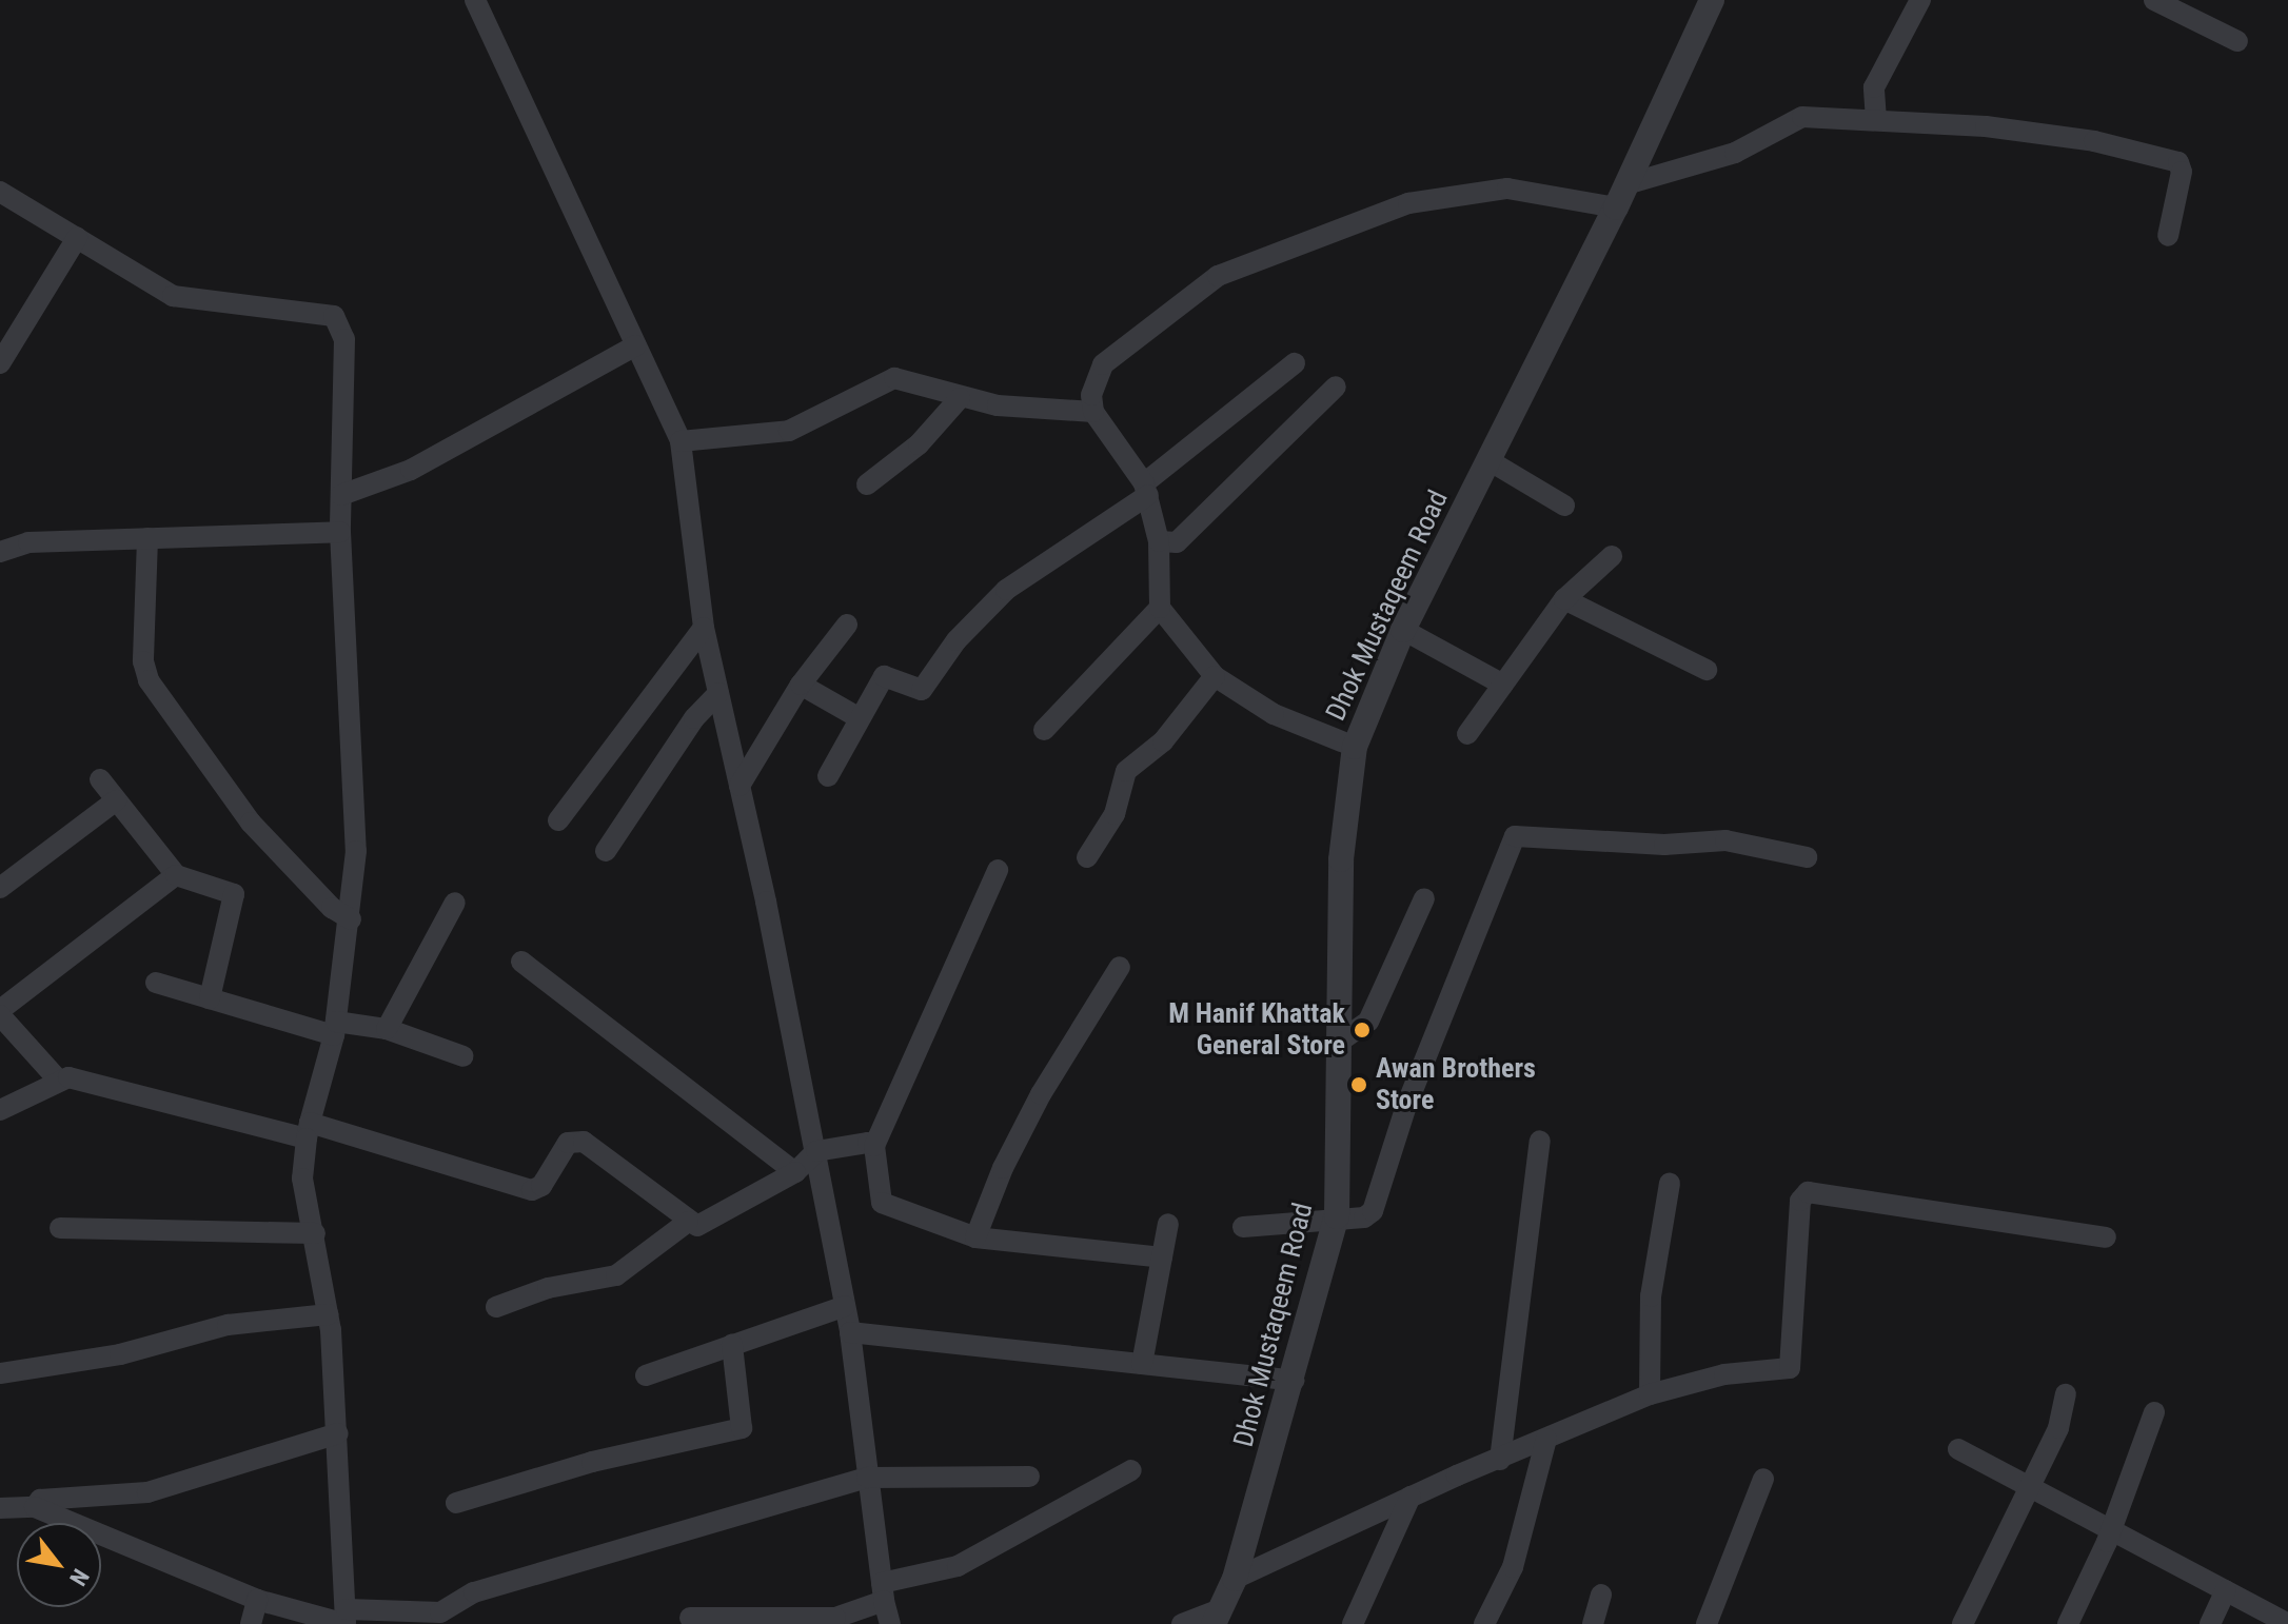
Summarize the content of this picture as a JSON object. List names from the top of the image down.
{
  "streets": {
    "street": ["Dhok Mustaqeem Road"]
  },
  "places": ["M Hanif Khattak General Store", "Awan Brothers Store"],
  "north": "bottom right"
}
